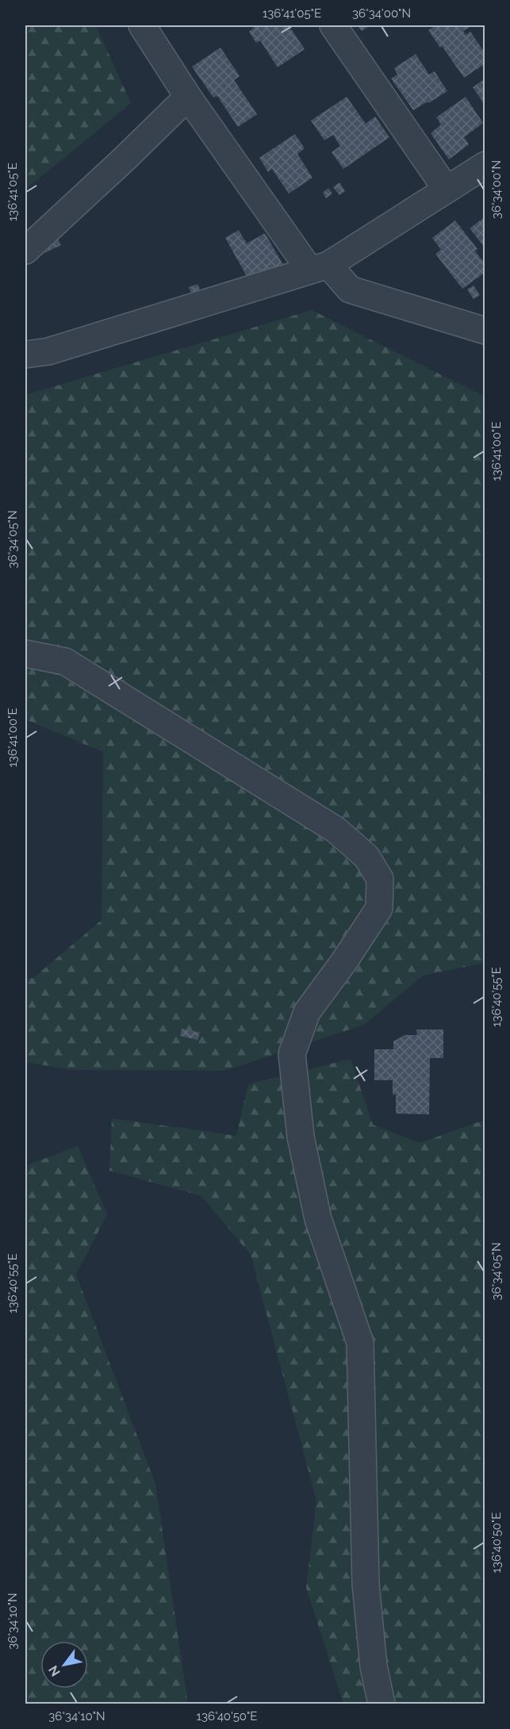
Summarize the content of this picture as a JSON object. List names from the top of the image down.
{
  "north": "bottom left",
  "coordinates": [
    "136°41'05\"E",
    "36°34'00\"N",
    "136°41'00\"E",
    "36°34'05\"N",
    "136°40'55\"E",
    "136°40'50\"E",
    "36°34'10\"N"
  ]
}
